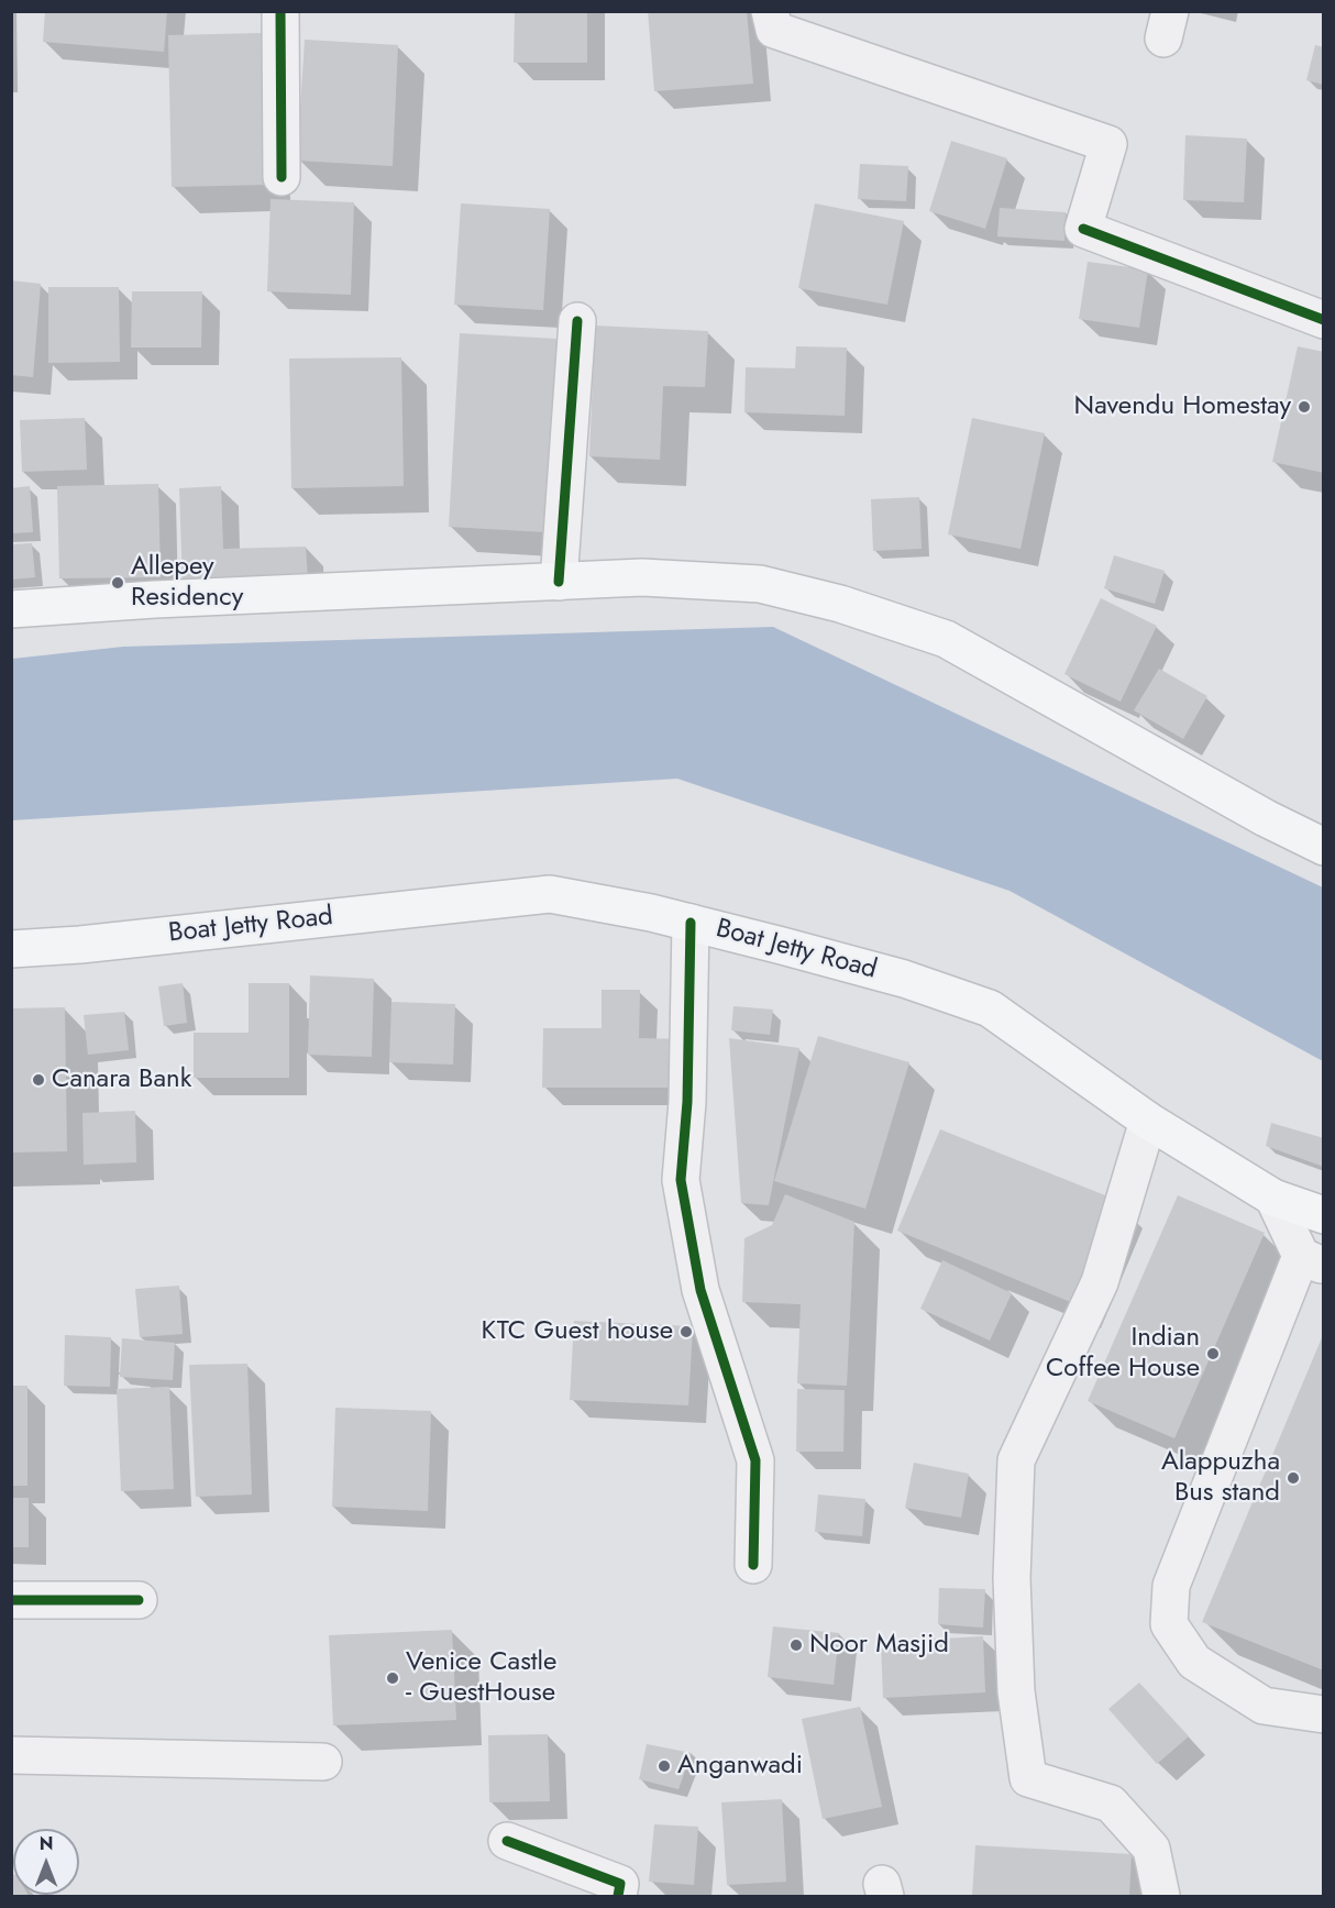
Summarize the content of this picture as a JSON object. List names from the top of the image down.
{
  "streets": {
    "main road": ["Boat Jetty Road"]
  },
  "places": [
    "Navendu Homestay",
    "Allepey Residency",
    "Canara Bank",
    "KTC Guest house",
    "Indian Coffee House",
    "Alappuzha Bus stand",
    "Noor Masjid",
    "Venice Castle - GuestHouse",
    "Anganwadi"
  ],
  "north": "top"
}
